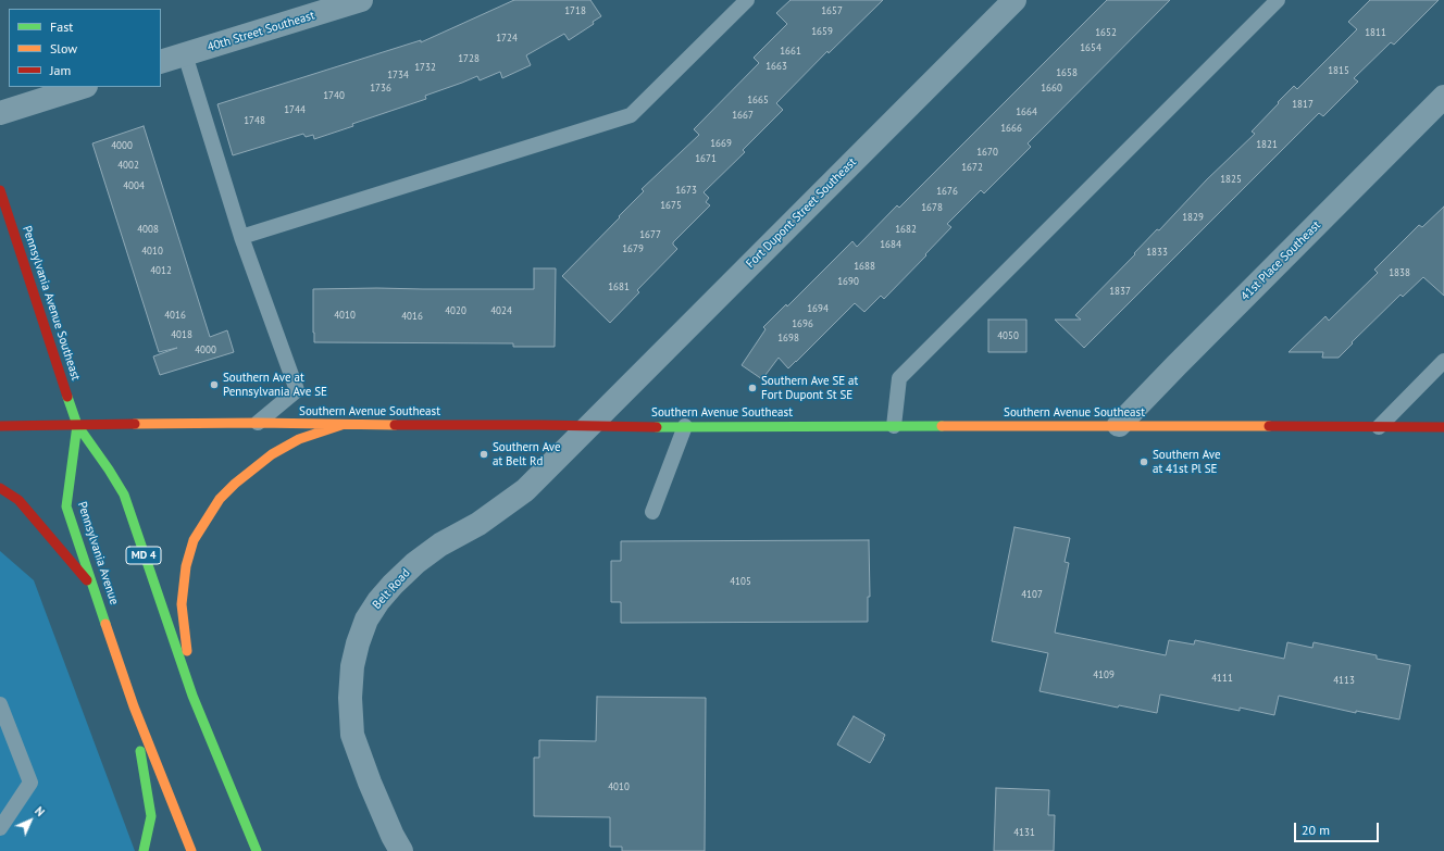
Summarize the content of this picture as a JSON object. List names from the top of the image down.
{
  "streets": {
    "main road": [
      "Pennsylvania Avenue Southeast",
      "Southern Avenue Southeast",
      "Pennsylvania Avenue",
      "MD 4"
    ],
    "street": [
      "40th Street Southeast",
      "Fort Dupont Street Southeast",
      "41st Place Southeast",
      "Belt Road"
    ]
  },
  "crossings": [
    ["Fort Dupont Street Southeast", "Southern Avenue Southeast"],
    ["Fort Dupont Street Southeast", "Belt Road"],
    ["41st Place Southeast", "Southern Avenue Southeast"],
    ["Pennsylvania Avenue Southeast", "Southern Avenue Southeast"],
    ["Pennsylvania Avenue Southeast", "Pennsylvania Avenue"],
    ["Pennsylvania Avenue Southeast", "MD 4"],
    ["Southern Avenue Southeast", "Pennsylvania Avenue"],
    ["Southern Avenue Southeast", "MD 4"],
    ["Southern Avenue Southeast", "Belt Road"],
    ["Pennsylvania Avenue", "MD 4"]
  ],
  "places": [
    "Southern Ave at Pennsylvania Ave SE",
    "Southern Ave SE at Fort Dupont St SE",
    "Southern Ave at Belt Rd",
    "Southern Ave at 41st Pl SE"
  ],
  "house_numbers": [
    "1718",
    "1657",
    "1659",
    "1652",
    "1811",
    "1724",
    "1654",
    "1661",
    "1728",
    "1663",
    "1732",
    "1815",
    "1658",
    "1734",
    "1736",
    "1660",
    "1740",
    "1665",
    "1817",
    "1744",
    "1664",
    "1667",
    "1748",
    "1666",
    "1669",
    "1821",
    "4000",
    "1670",
    "1671",
    "4002",
    "1672",
    "1825",
    "4004",
    "1673",
    "1676",
    "1675",
    "1678",
    "1829",
    "4008",
    "1682",
    "1677",
    "1684",
    "1679",
    "4010",
    "1833",
    "1688",
    "4012",
    "1838",
    "1690",
    "1681",
    "1837",
    "1694",
    "4020",
    "4024",
    "4016",
    "4010",
    "4016",
    "1696",
    "4018",
    "4050",
    "1698",
    "4000",
    "4105",
    "4107",
    "4109",
    "4111",
    "4113",
    "4010",
    "4131"
  ],
  "legend": ["Fast", "Slow", "Jam"],
  "scale_bar": "20 m",
  "north": "top right"
}
